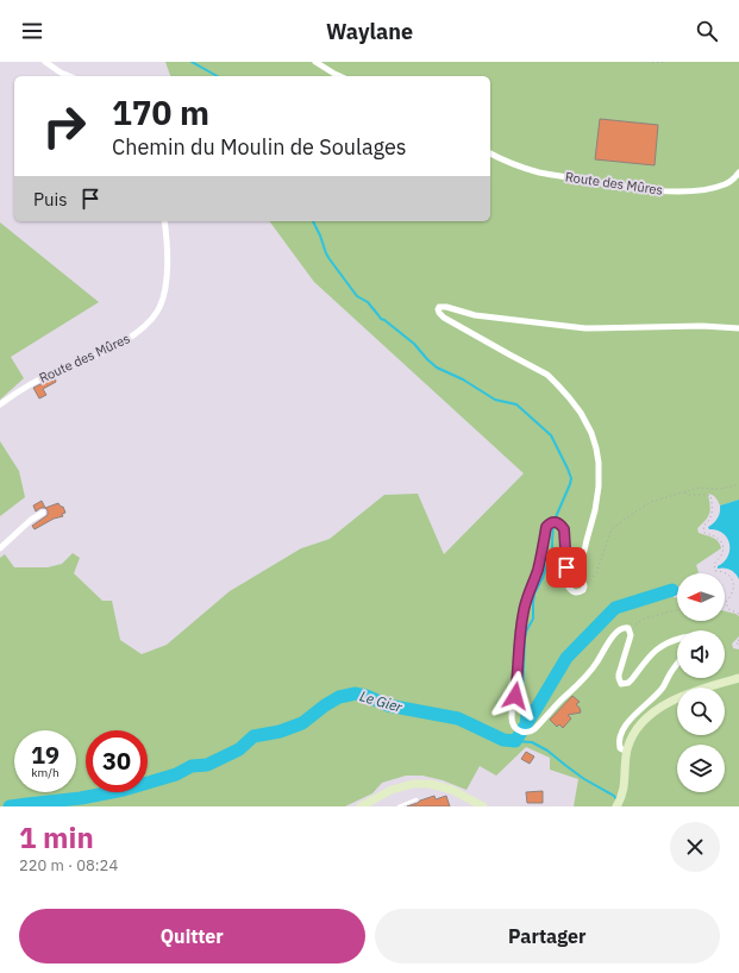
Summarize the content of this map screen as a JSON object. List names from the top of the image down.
{
  "streets": {
    "street": ["Route des Mûres"]
  },
  "water": ["Le Gier"],
  "north": "left",
  "page": {
    "header": "Waylane",
    "turn": ["170 m", "Chemin du Moulin de Soulages"],
    "then": "Puis",
    "speed": "19 km/h",
    "limit": "30",
    "heading": ["1 min", "220 m · 08:24"],
    "buttons": ["Quitter", "Partager"]
  }
}
